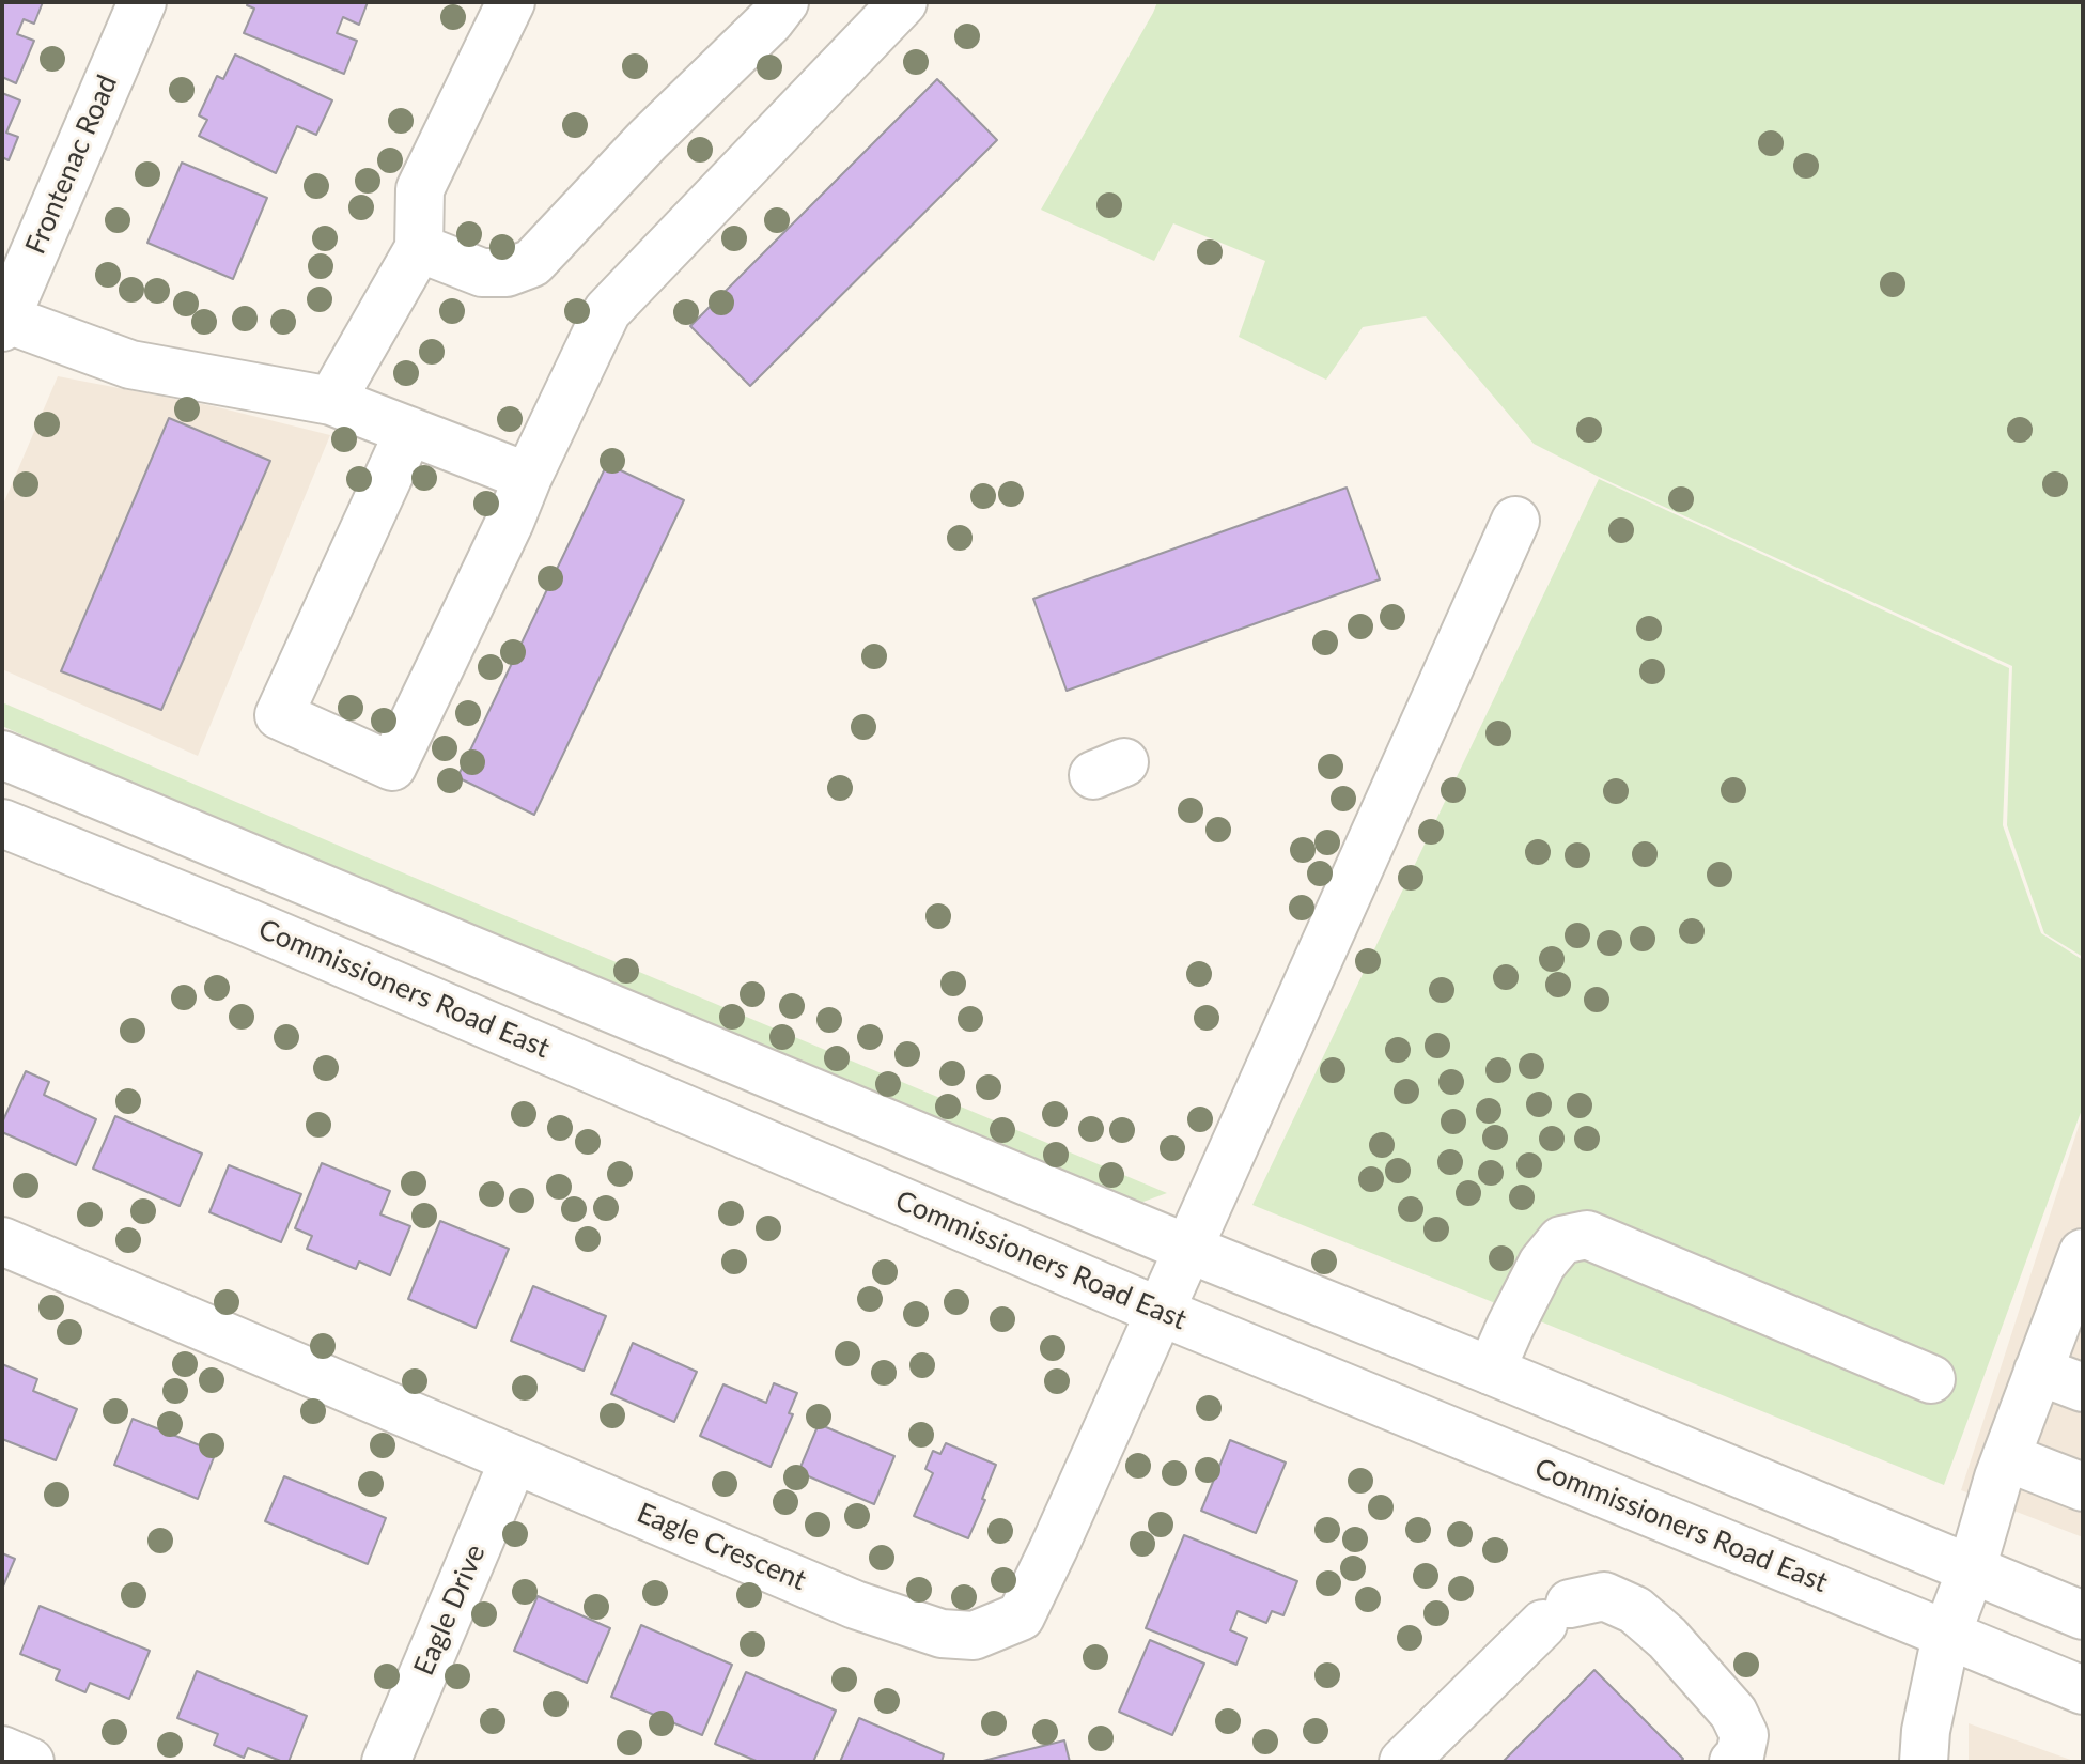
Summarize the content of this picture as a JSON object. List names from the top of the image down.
{
  "streets": {
    "main road": [
      "Frontenac Road",
      "Commissioners Road East",
      "Eagle Crescent",
      "Eagle Drive"
    ]
  },
  "crossings": [
    ["Commissioners Road East", "Eagle Crescent"],
    ["Eagle Crescent", "Eagle Drive"]
  ]
}
